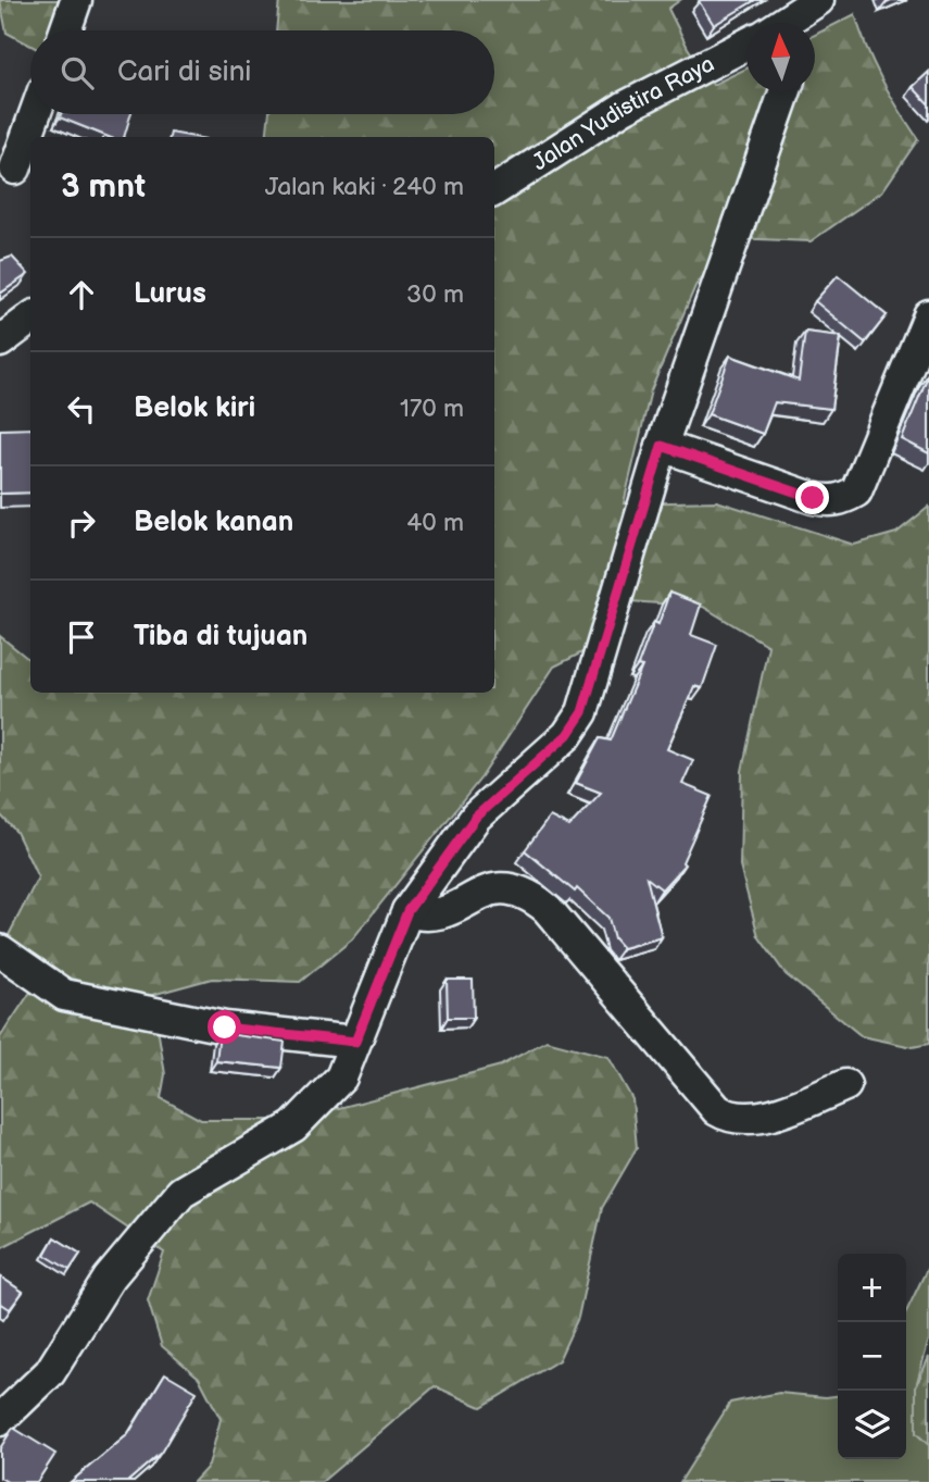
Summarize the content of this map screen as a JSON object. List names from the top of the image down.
{
  "streets": {
    "street": ["Jalan Yudistira Raya"]
  },
  "north": "top",
  "page": {
    "search": "Cari di sini",
    "heading": ["3 mnt", "Jalan kaki · 240 m"],
    "list": [
      ["Lurus", "30 m"],
      ["Belok kiri", "170 m"],
      ["Belok kanan", "40 m"],
      "Tiba di tujuan"
    ],
    "map_buttons": ["+", "−"]
  }
}
